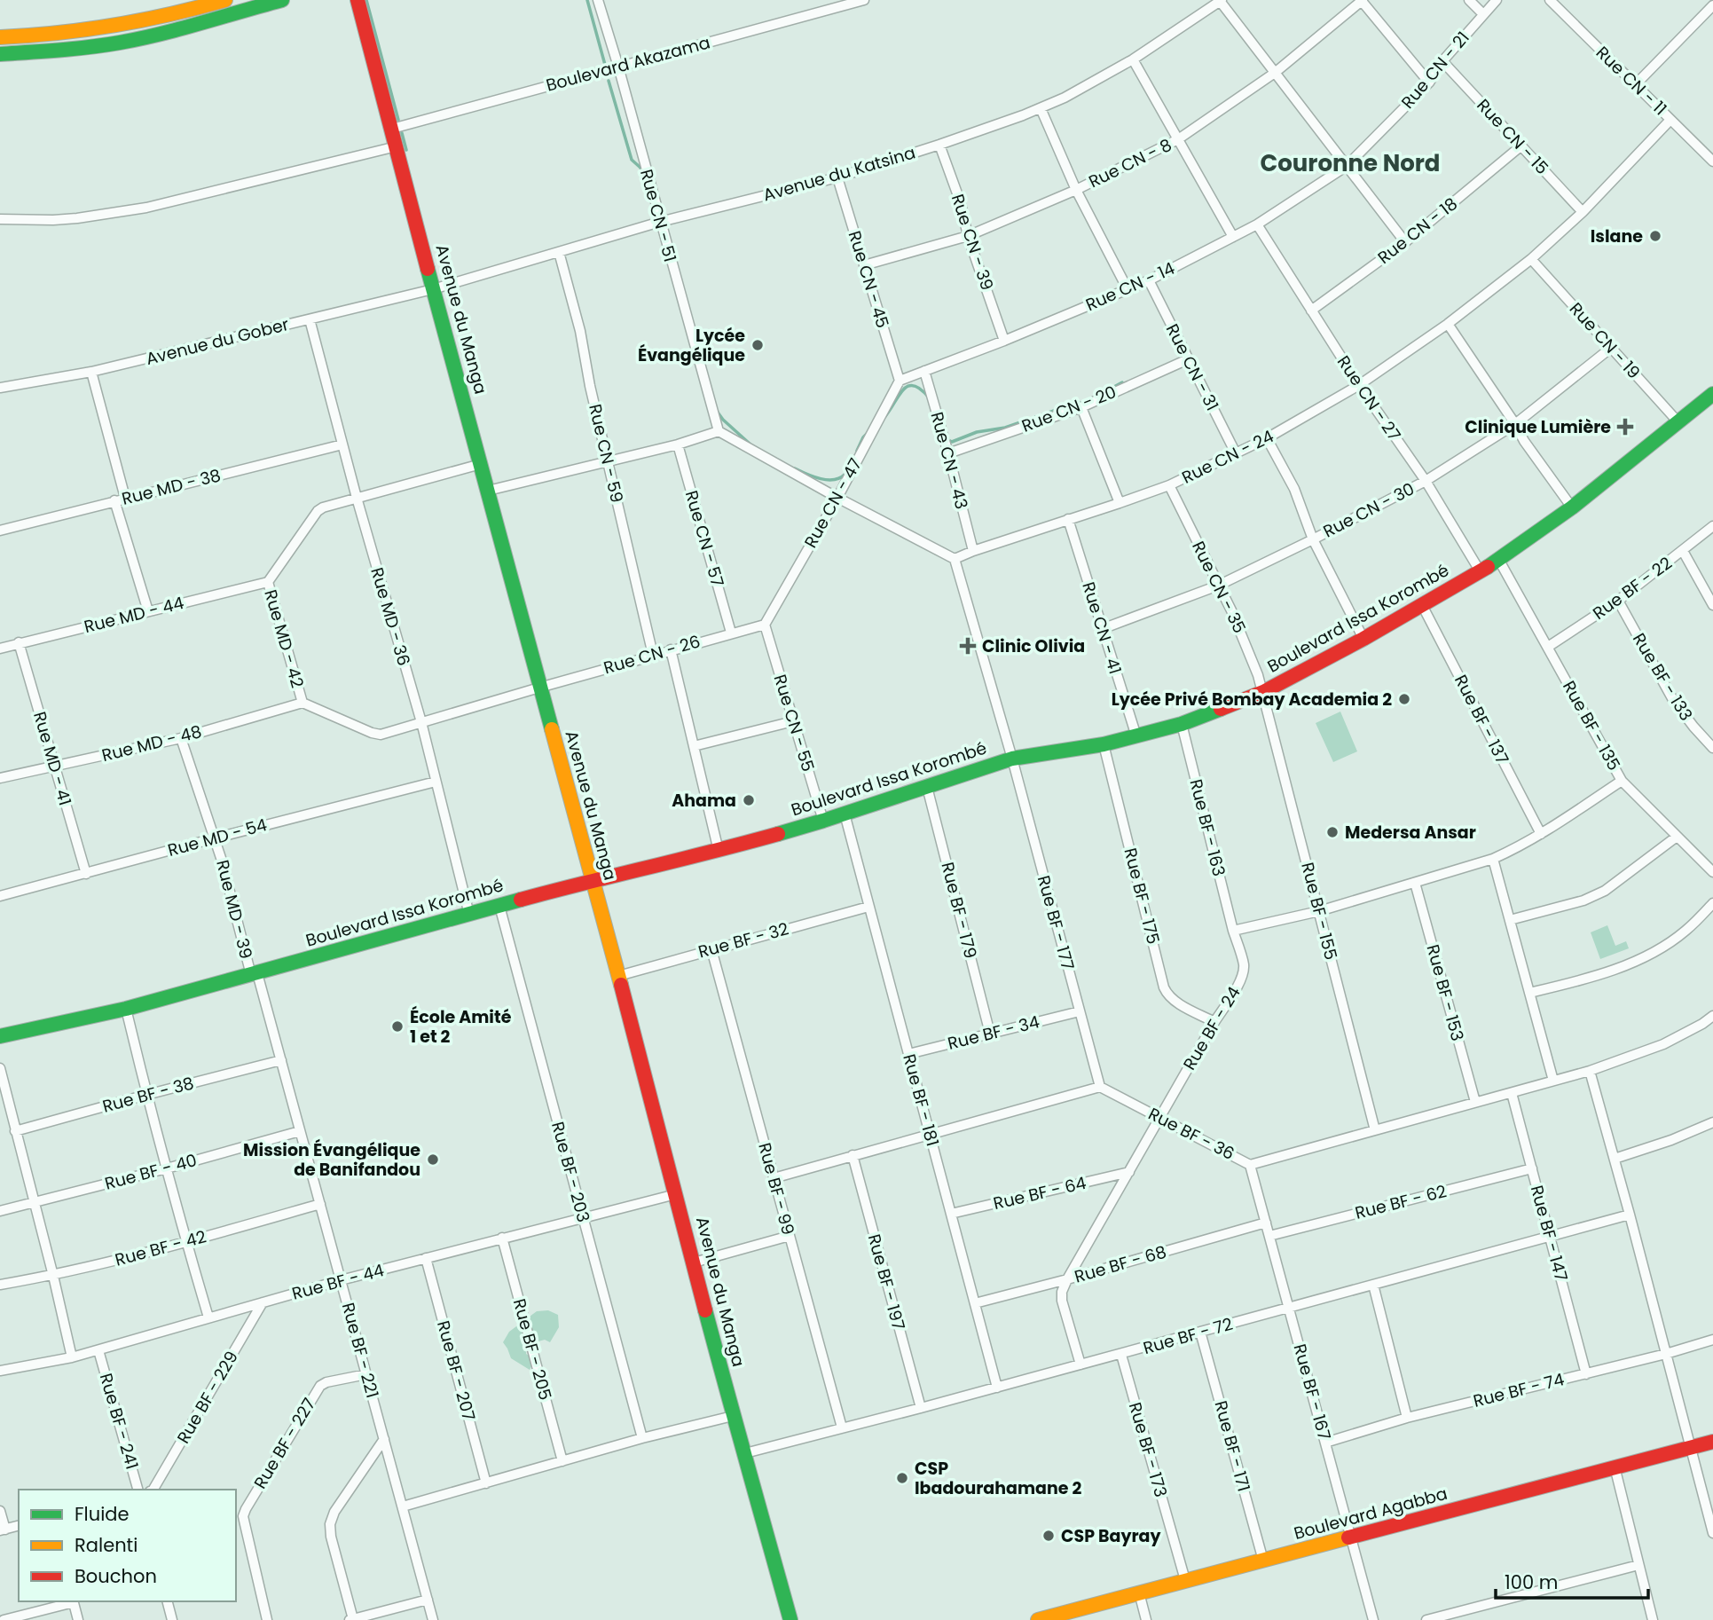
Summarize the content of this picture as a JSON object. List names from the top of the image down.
{
  "streets": {
    "street": [
      "Boulevard Akazama",
      "Rue CN - 21",
      "Rue CN - 11",
      "Rue CN - 15",
      "Rue CN - 8",
      "Avenue du Katsina",
      "Rue CN - 51",
      "Rue CN - 18",
      "Rue CN - 39",
      "Rue CN - 45",
      "Rue CN - 14",
      "Avenue du Manga",
      "Rue CN - 19",
      "Avenue du Gober",
      "Rue CN - 31",
      "Rue CN - 27",
      "Rue CN - 20",
      "Rue CN - 59",
      "Rue CN - 24",
      "Rue CN - 43",
      "Rue MD - 38",
      "Rue CN - 47",
      "Rue CN - 30",
      "Rue CN - 57",
      "Rue CN - 35",
      "Rue BF - 22",
      "Rue MD - 44",
      "Rue MD - 36",
      "Boulevard Issa Korombé",
      "Rue CN - 41",
      "Rue MD - 42",
      "Rue CN - 26",
      "Rue BF - 133",
      "Rue BF - 137",
      "Rue CN - 55",
      "Rue BF - 135",
      "Rue MD - 48",
      "Rue MD - 41",
      "Rue BF - 163",
      "Rue MD - 54",
      "Rue BF - 175",
      "Rue MD - 39",
      "Rue BF - 179",
      "Rue BF - 155",
      "Rue BF - 177",
      "Rue BF - 32",
      "Rue BF - 153",
      "Rue BF - 24",
      "Rue BF - 34",
      "Rue BF - 38",
      "Rue BF - 181",
      "Rue BF - 36",
      "Rue BF - 40",
      "Rue BF - 203",
      "Rue BF - 99",
      "Rue BF - 64",
      "Rue BF - 62",
      "Rue BF - 147",
      "Rue BF - 42",
      "Rue BF - 68",
      "Rue BF - 44",
      "Rue BF - 197",
      "Rue BF - 72",
      "Rue BF - 205",
      "Rue BF - 221",
      "Rue BF - 207",
      "Rue BF - 74",
      "Rue BF - 167",
      "Rue BF - 229",
      "Rue BF - 241",
      "Rue BF - 227",
      "Rue BF - 171",
      "Rue BF - 173",
      "Boulevard Agabba"
    ]
  },
  "crossings": [
    ["Boulevard Akazama", "Rue CN - 51"],
    ["Boulevard Akazama", "Avenue du Manga"],
    ["Rue CN - 21", "Rue CN - 15"],
    ["Rue CN - 21", "Rue CN - 14"],
    ["Rue CN - 11", "Rue CN - 24"],
    ["Rue CN - 15", "Rue CN - 18"],
    ["Rue CN - 15", "Rue CN - 24"],
    ["Rue CN - 8", "Rue CN - 39"],
    ["Rue CN - 8", "Rue CN - 45"],
    ["Avenue du Katsina", "Rue CN - 51"],
    ["Avenue du Katsina", "Rue CN - 39"],
    ["Avenue du Katsina", "Rue CN - 45"],
    ["Avenue du Katsina", "Avenue du Manga"],
    ["Avenue du Katsina", "Avenue du Gober"],
    ["Avenue du Katsina", "Rue CN - 59"],
    ["Rue CN - 18", "Rue CN - 27"],
    ["Rue CN - 39", "Rue CN - 14"],
    ["Rue CN - 45", "Rue CN - 14"],
    ["Rue CN - 45", "Rue CN - 47"],
    ["Rue CN - 14", "Rue CN - 31"],
    ["Rue CN - 14", "Rue CN - 27"],
    ["Rue CN - 14", "Rue CN - 43"],
    ["Rue CN - 14", "Rue CN - 47"],
    ["Avenue du Manga", "Avenue du Gober"],
    ["Avenue du Manga", "Boulevard Issa Korombé"],
    ["Avenue du Manga", "Rue MD - 42"],
    ["Avenue du Manga", "Rue CN - 26"],
    ["Avenue du Manga", "Rue BF - 32"],
    ["Avenue du Manga", "Rue BF - 44"],
    ["Avenue du Manga", "Rue BF - 72"],
    ["Rue CN - 19", "Rue CN - 24"],
    ["Rue CN - 19", "Rue CN - 30"],
    ["Rue CN - 19", "Boulevard Issa Korombé"],
    ["Avenue du Gober", "Rue MD - 36"],
    ["Rue CN - 31", "Rue CN - 20"],
    ["Rue CN - 31", "Rue CN - 24"],
    ["Rue CN - 27", "Rue CN - 24"],
    ["Rue CN - 27", "Rue CN - 30"],
    ["Rue CN - 27", "Boulevard Issa Korombé"],
    ["Rue CN - 20", "Rue CN - 43"],
    ["Rue CN - 59", "Rue CN - 26"],
    ["Rue CN - 24", "Rue CN - 43"],
    ["Rue CN - 24", "Rue CN - 35"],
    ["Rue CN - 24", "Rue CN - 41"],
    ["Rue CN - 24", "Rue BF - 177"],
    ["Rue MD - 38", "Rue MD - 36"],
    ["Rue CN - 47", "Rue CN - 26"],
    ["Rue CN - 47", "Rue CN - 55"],
    ["Rue CN - 30", "Rue CN - 35"],
    ["Rue CN - 30", "Rue CN - 41"],
    ["Rue CN - 57", "Rue CN - 26"],
    ["Rue CN - 35", "Boulevard Issa Korombé"],
    ["Rue CN - 35", "Rue BF - 155"],
    ["Rue BF - 22", "Rue BF - 133"],
    ["Rue BF - 22", "Rue BF - 135"],
    ["Rue MD - 44", "Rue MD - 42"],
    ["Rue MD - 44", "Rue MD - 41"],
    ["Rue MD - 36", "Boulevard Issa Korombé"],
    ["Rue MD - 36", "Rue MD - 42"],
    ["Rue MD - 36", "Rue MD - 54"],
    ["Boulevard Issa Korombé", "Rue CN - 41"],
    ["Boulevard Issa Korombé", "Rue BF - 137"],
    ["Boulevard Issa Korombé", "Rue CN - 55"],
    ["Boulevard Issa Korombé", "Rue BF - 135"],
    ["Boulevard Issa Korombé", "Rue BF - 163"],
    ["Boulevard Issa Korombé", "Rue BF - 175"],
    ["Boulevard Issa Korombé", "Rue MD - 39"],
    ["Boulevard Issa Korombé", "Rue BF - 179"],
    ["Boulevard Issa Korombé", "Rue BF - 155"],
    ["Boulevard Issa Korombé", "Rue BF - 177"],
    ["Boulevard Issa Korombé", "Rue BF - 181"],
    ["Boulevard Issa Korombé", "Rue BF - 203"],
    ["Boulevard Issa Korombé", "Rue BF - 221"],
    ["Rue MD - 42", "Rue CN - 26"],
    ["Rue MD - 42", "Rue MD - 48"],
    ["Rue CN - 26", "Rue CN - 55"],
    ["Rue MD - 48", "Rue MD - 41"],
    ["Rue MD - 48", "Rue MD - 39"],
    ["Rue MD - 41", "Rue MD - 54"],
    ["Rue BF - 163", "Rue BF - 24"],
    ["Rue MD - 54", "Rue MD - 39"],
    ["Rue BF - 175", "Rue BF - 24"],
    ["Rue MD - 39", "Rue BF - 221"],
    ["Rue BF - 179", "Rue BF - 34"],
    ["Rue BF - 155", "Rue BF - 36"],
    ["Rue BF - 177", "Rue BF - 34"],
    ["Rue BF - 177", "Rue BF - 36"],
    ["Rue BF - 32", "Rue BF - 181"],
    ["Rue BF - 32", "Rue BF - 99"],
    ["Rue BF - 153", "Rue BF - 36"],
    ["Rue BF - 24", "Rue BF - 36"],
    ["Rue BF - 24", "Rue BF - 64"],
    ["Rue BF - 24", "Rue BF - 68"],
    ["Rue BF - 24", "Rue BF - 72"],
    ["Rue BF - 34", "Rue BF - 181"],
    ["Rue BF - 38", "Rue BF - 221"],
    ["Rue BF - 181", "Rue BF - 64"],
    ["Rue BF - 181", "Rue BF - 68"],
    ["Rue BF - 181", "Rue BF - 72"],
    ["Rue BF - 36", "Rue BF - 147"],
    ["Rue BF - 36", "Rue BF - 167"],
    ["Rue BF - 40", "Rue BF - 221"],
    ["Rue BF - 203", "Rue BF - 44"],
    ["Rue BF - 99", "Rue BF - 72"],
    ["Rue BF - 62", "Rue BF - 147"],
    ["Rue BF - 62", "Rue BF - 167"],
    ["Rue BF - 147", "Rue BF - 72"],
    ["Rue BF - 147", "Rue BF - 74"],
    ["Rue BF - 42", "Rue BF - 221"],
    ["Rue BF - 68", "Rue BF - 167"],
    ["Rue BF - 44", "Rue BF - 205"],
    ["Rue BF - 44", "Rue BF - 221"],
    ["Rue BF - 44", "Rue BF - 207"],
    ["Rue BF - 44", "Rue BF - 229"],
    ["Rue BF - 44", "Rue BF - 241"],
    ["Rue BF - 197", "Rue BF - 72"],
    ["Rue BF - 72", "Rue BF - 167"],
    ["Rue BF - 72", "Rue BF - 171"],
    ["Rue BF - 72", "Rue BF - 173"],
    ["Rue BF - 221", "Rue BF - 227"],
    ["Rue BF - 74", "Rue BF - 167"],
    ["Rue BF - 167", "Boulevard Agabba"],
    ["Rue BF - 171", "Boulevard Agabba"],
    ["Rue BF - 173", "Boulevard Agabba"]
  ],
  "districts": ["Couronne Nord"],
  "places": {
    "other": [
      "Islane",
      "Lycée Évangélique",
      "Lycée Privé Bombay Academia 2",
      "Ahama",
      "Medersa Ansar",
      "École Amité 1 et 2",
      "Mission Évangélique de Banifandou",
      "CSP Ibadourahamane 2",
      "CSP Bayray"
    ],
    "health": ["Clinique Lumière", "Clinic Olivia"]
  },
  "legend": ["Fluide", "Ralenti", "Bouchon"],
  "scale_bar": "100 m"
}
